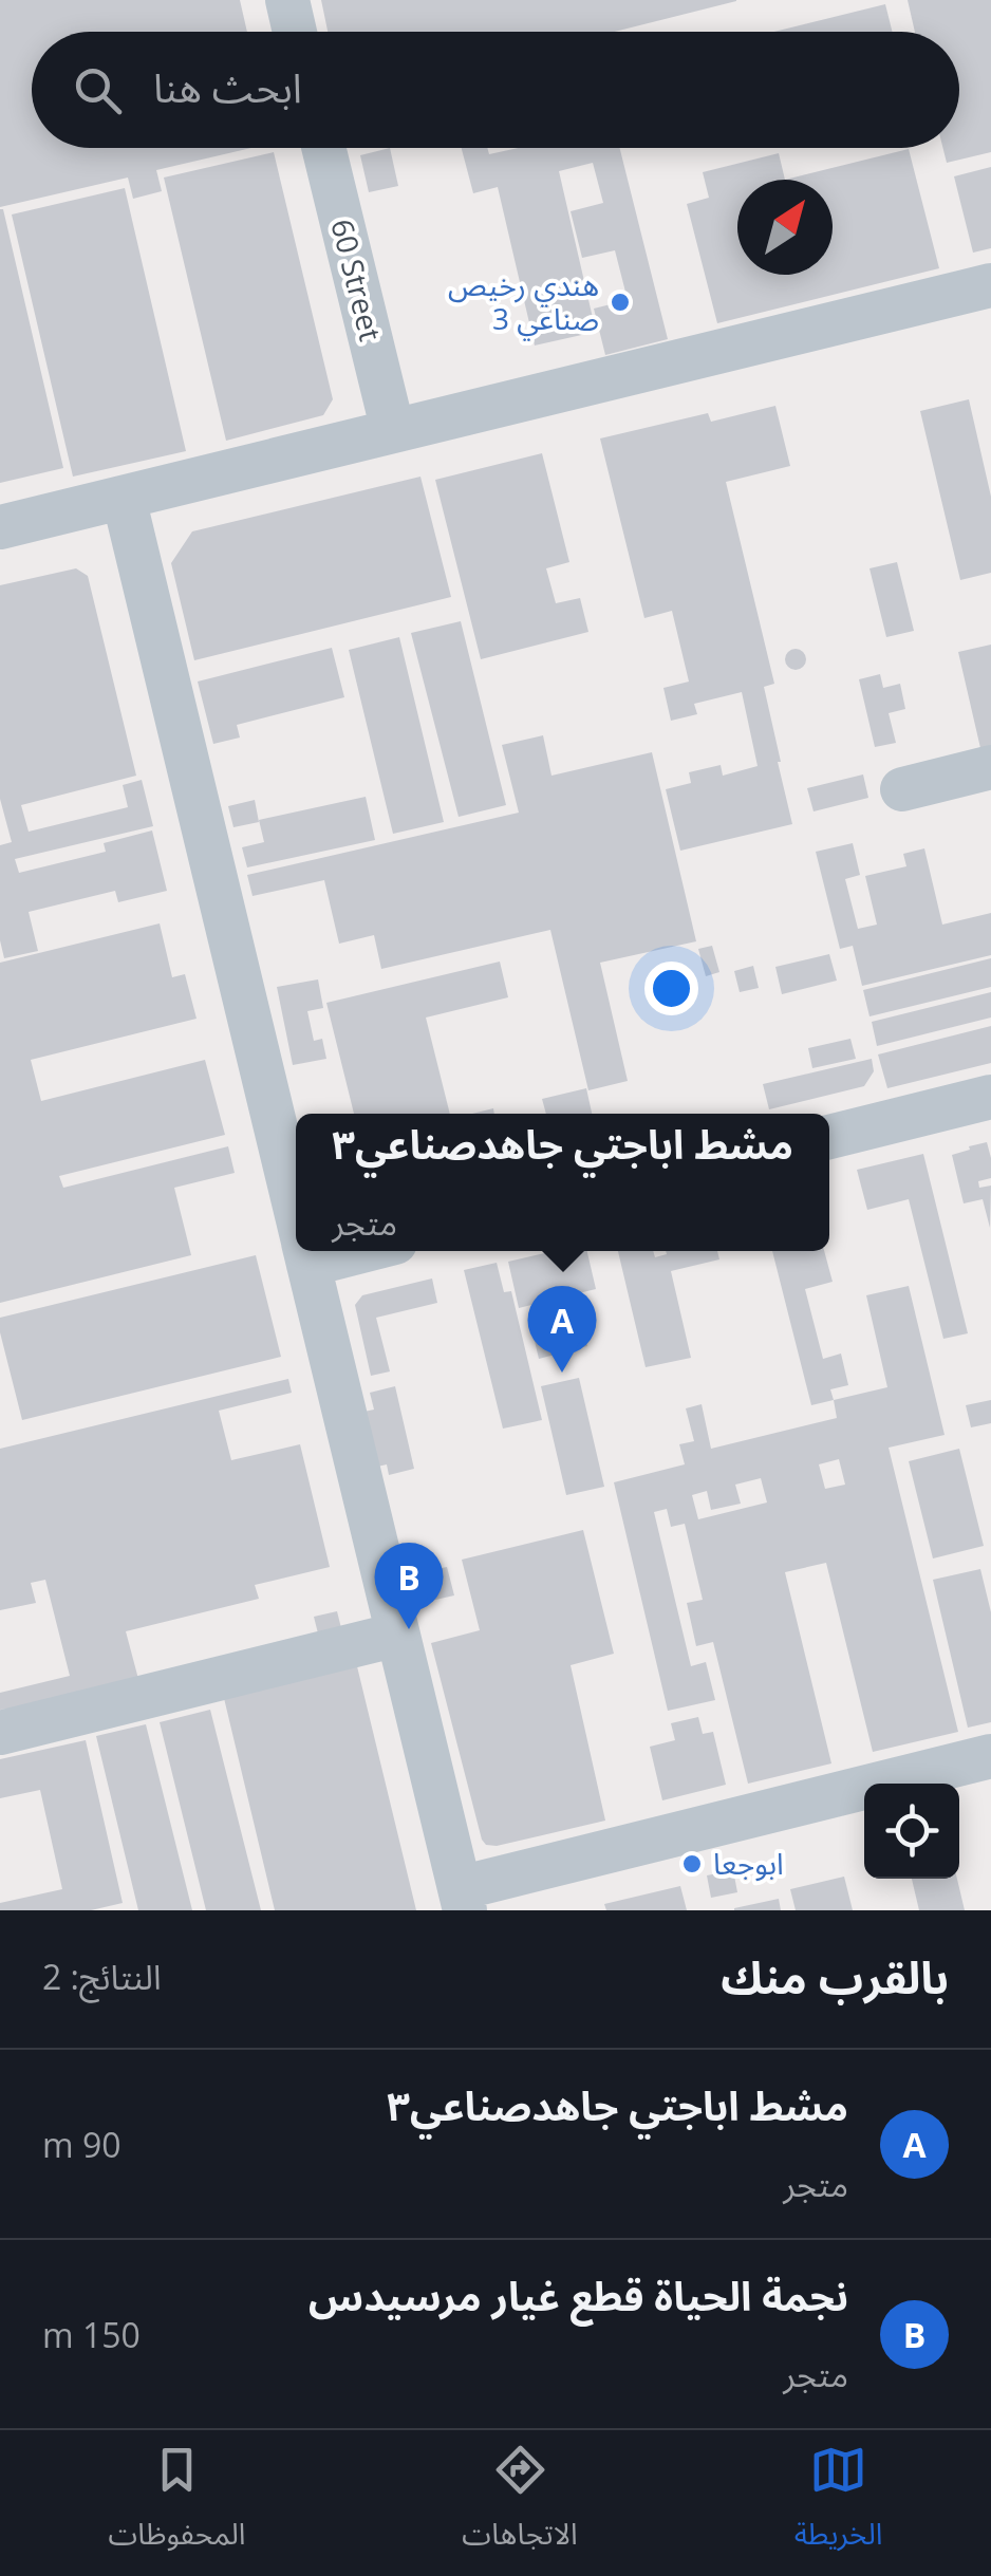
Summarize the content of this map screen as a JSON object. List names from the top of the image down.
{
  "streets": {
    "lane": ["60 Street"]
  },
  "places": ["هندي رخيص صناعي 3", "ابوجعا"],
  "north": "top right",
  "page": {
    "search": "ابحث هنا",
    "popup": ["مشط اباجتي جاهدصناعي٣", "متجر"],
    "pins": ["A", "B"],
    "heading": ["بالقرب منك", "النتائج: 2"],
    "list": [
      {
        "mark": "A",
        "name": "مشط اباجتي جاهدصناعي٣",
        "note": "متجر",
        "value": "90 m"
      },
      {
        "mark": "B",
        "name": "نجمة الحياة قطع غيار مرسيدس",
        "note": "متجر",
        "value": "150 m"
      }
    ],
    "nav": ["الخريطة", "الاتجاهات", "المحفوظات"]
  }
}
